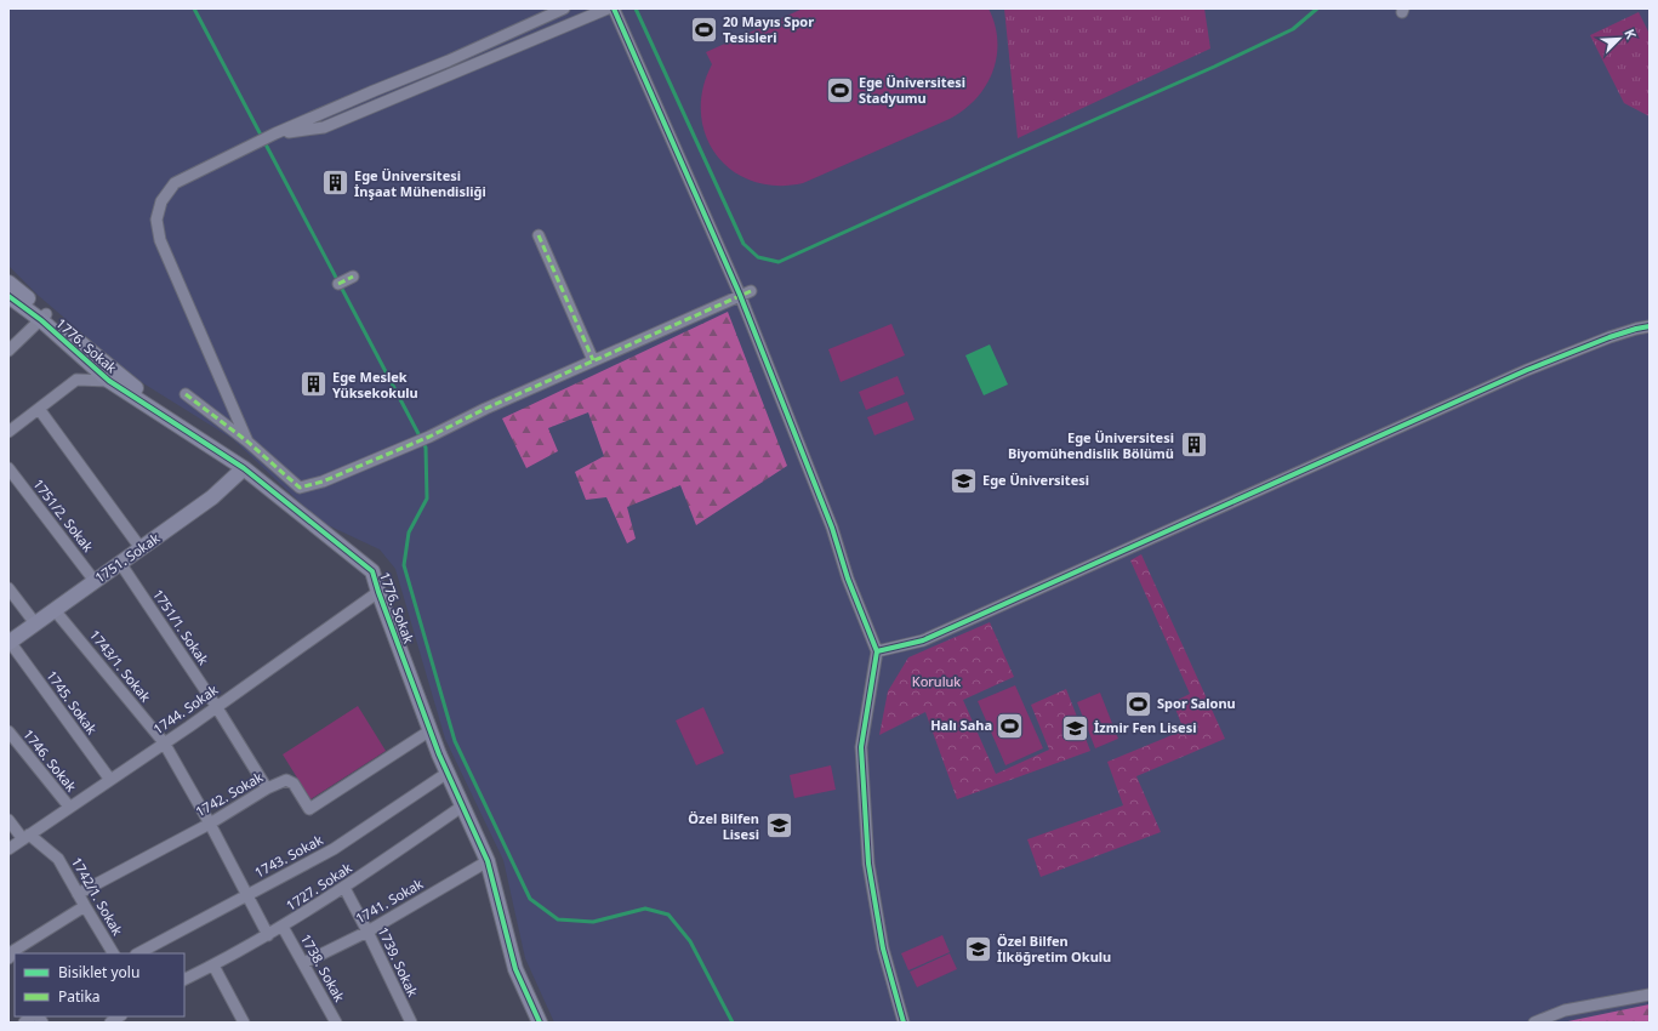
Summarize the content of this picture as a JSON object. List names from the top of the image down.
{
  "streets": {
    "street": [
      "1776. Sokak",
      "1751/2. Sokak",
      "1751. Sokak",
      "1751/1. Sokak",
      "1743/1. Sokak",
      "1745. Sokak",
      "1744. Sokak",
      "1746. Sokak",
      "1742. Sokak",
      "1743. Sokak",
      "1727. Sokak",
      "1742/1. Sokak",
      "1741. Sokak",
      "1739. Sokak",
      "1738. Sokak"
    ]
  },
  "crossings": [
    ["1776. Sokak", "1751. Sokak"],
    ["1776. Sokak", "1744. Sokak"],
    ["1776. Sokak", "1742. Sokak"],
    ["1776. Sokak", "1743. Sokak"],
    ["1776. Sokak", "1727. Sokak"],
    ["1776. Sokak", "1741. Sokak"],
    ["1751/2. Sokak", "1751. Sokak"],
    ["1751. Sokak", "1751/1. Sokak"],
    ["1751. Sokak", "1743/1. Sokak"],
    ["1751. Sokak", "1745. Sokak"],
    ["1751/1. Sokak", "1744. Sokak"],
    ["1743/1. Sokak", "1744. Sokak"],
    ["1743/1. Sokak", "1742. Sokak"],
    ["1743/1. Sokak", "1743. Sokak"],
    ["1743/1. Sokak", "1727. Sokak"],
    ["1745. Sokak", "1744. Sokak"],
    ["1744. Sokak", "1746. Sokak"],
    ["1744. Sokak", "1742/1. Sokak"],
    ["1742. Sokak", "1742/1. Sokak"],
    ["1727. Sokak", "1739. Sokak"],
    ["1727. Sokak", "1738. Sokak"],
    ["1741. Sokak", "1739. Sokak"],
    ["1741. Sokak", "1738. Sokak"]
  ],
  "parks": ["Koruluk"],
  "places": {
    "sports": [
      "20 Mayıs Spor Tesisleri",
      "Ege Üniversitesi Stadyumu",
      "Spor Salonu",
      "Halı Saha"
    ],
    "building": ["Ege Üniversitesi İnşaat Mühendisliği", "Ege Meslek Yüksekokulu", "Ege Üniversitesi Biyomühendislik Bölümü"],
    "school or university": [
      "Ege Üniversitesi",
      "İzmir Fen Lisesi",
      "Özel Bilfen Lisesi",
      "Özel Bilfen İlköğretim Okulu"
    ]
  },
  "legend": ["Bisiklet yolu", "Patika"],
  "north": "top right"
}
